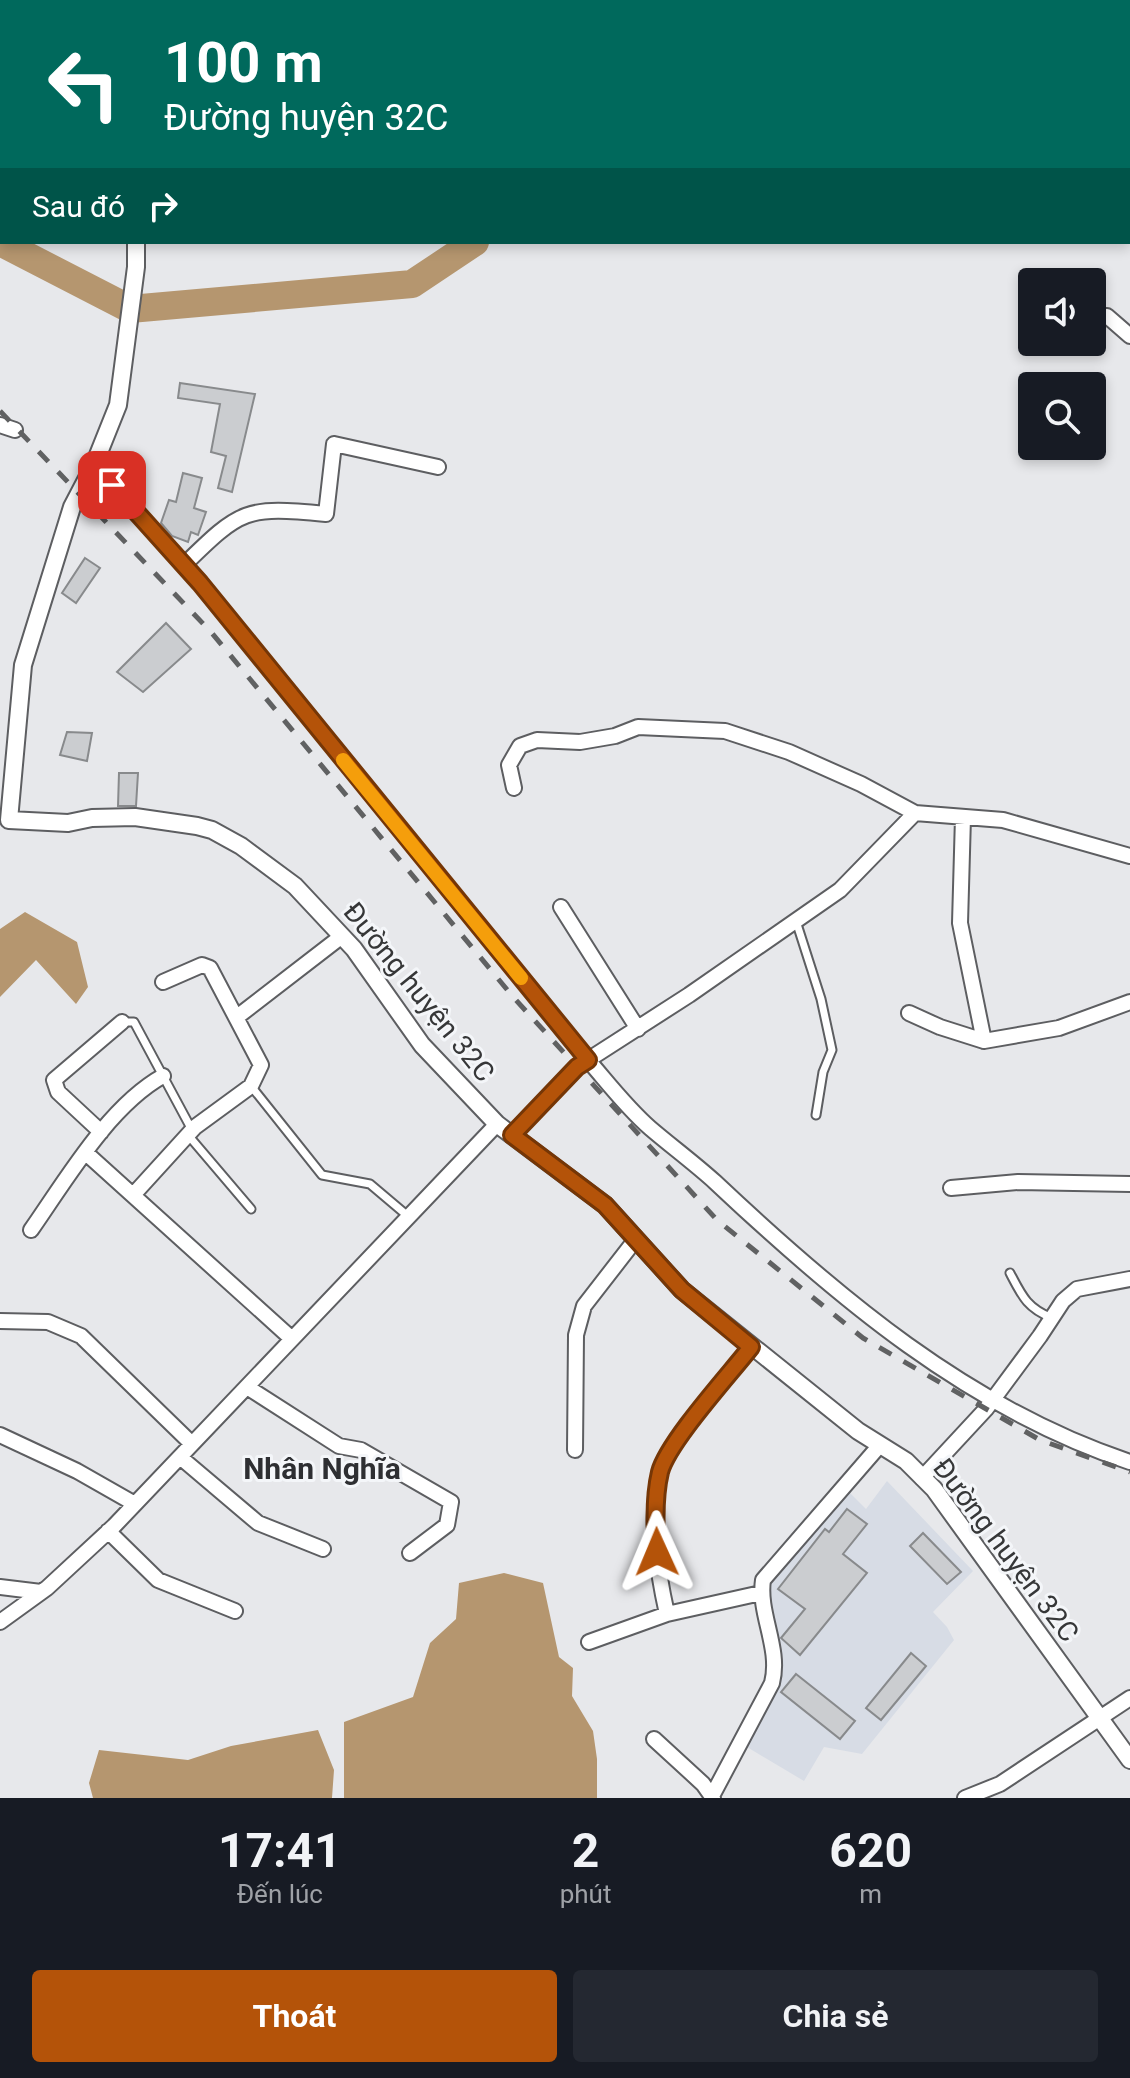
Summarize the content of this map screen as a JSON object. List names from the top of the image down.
{
  "streets": {
    "street": ["Đường huyện 32C"]
  },
  "districts": ["Nhân Nghĩa"],
  "page": {
    "turn": ["100 m", "Đường huyện 32C"],
    "then": "Sau đó",
    "eta": [
      "17:41",
      "Đến lúc",
      "2",
      "phút",
      "620",
      "m"
    ],
    "buttons": ["Thoát", "Chia sẻ"]
  }
}
